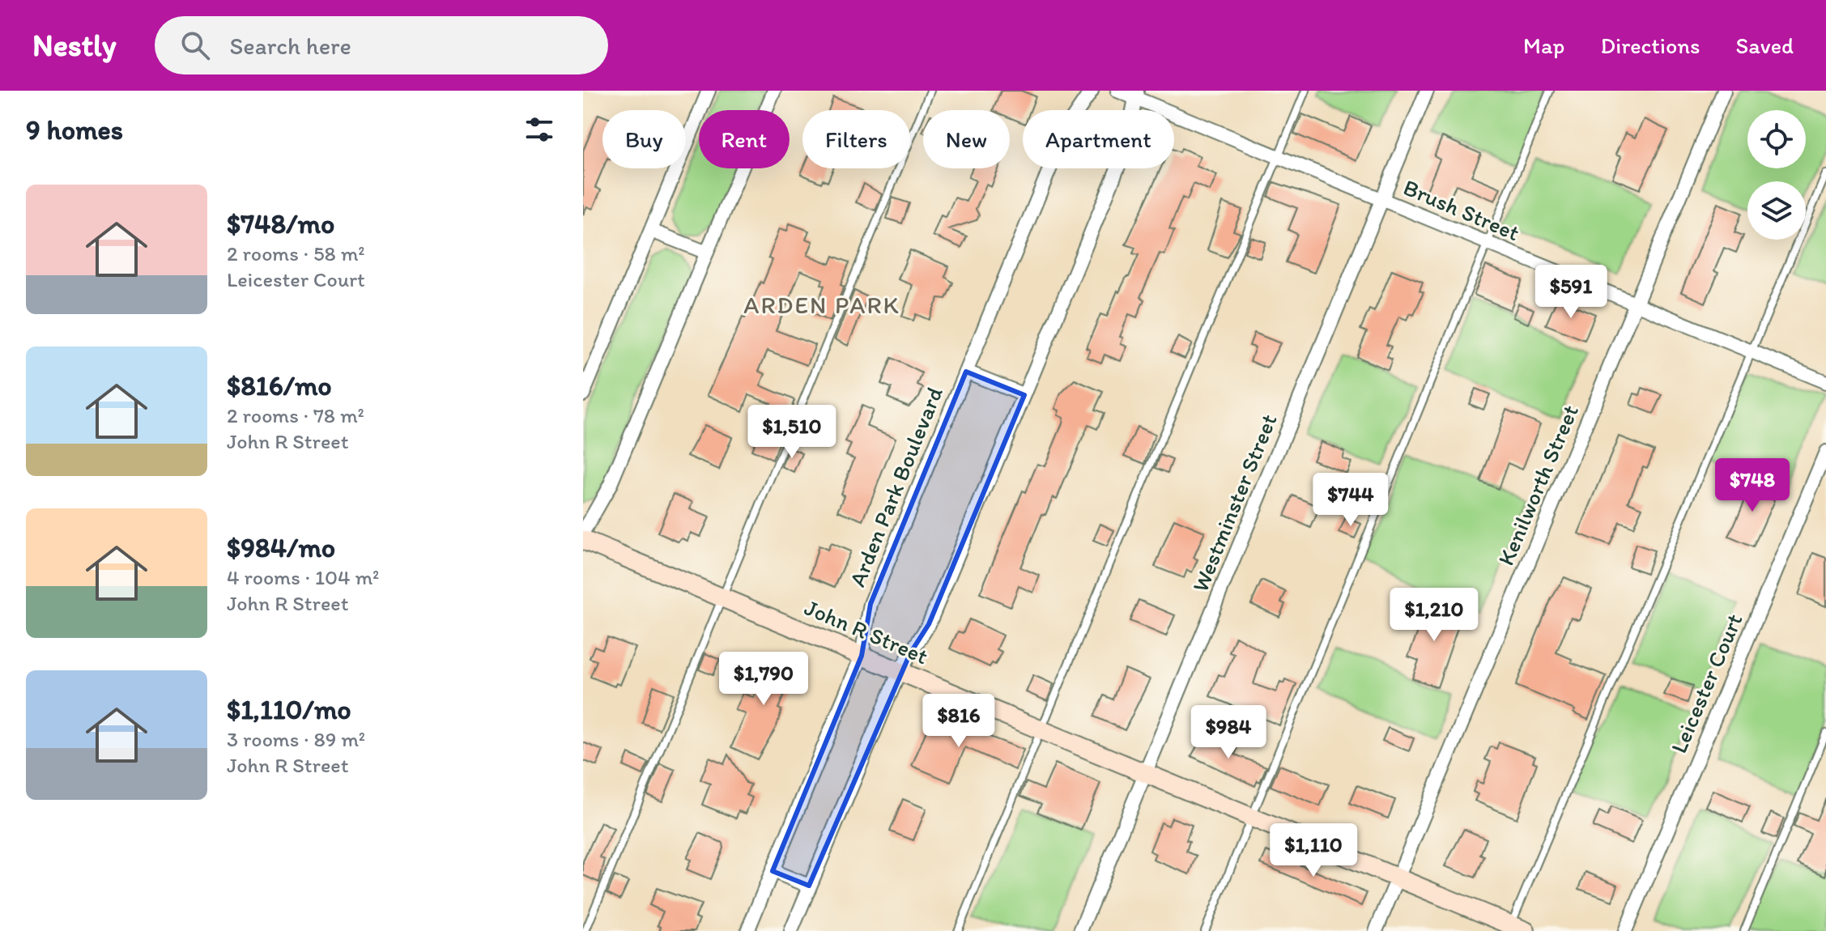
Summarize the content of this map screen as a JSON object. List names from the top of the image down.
{
  "streets": {
    "street": [
      "Brush Street",
      "Kenilworth Street",
      "Arden Park Boulevard",
      "Westminster Street",
      "John R Street",
      "Leicester Court"
    ]
  },
  "crossings": [
    ["Brush Street", "Kenilworth Street"],
    ["Brush Street", "Westminster Street"],
    ["Kenilworth Street", "John R Street"],
    ["Arden Park Boulevard", "John R Street"],
    ["Westminster Street", "John R Street"]
  ],
  "districts": ["ARDEN PARK"],
  "page": {
    "header": "Nestly",
    "search": "Search here",
    "nav": ["Map", "Directions", "Saved"],
    "heading": "9 homes",
    "chip": [
      "Buy",
      "Rent",
      "Filters",
      "New",
      "Apartment"
    ],
    "list": [
      {
        "name": "$748/mo",
        "note": "2 rooms · 58 m² · Leicester Court"
      },
      {
        "name": "$816/mo",
        "note": "2 rooms · 78 m² · John R Street"
      },
      {
        "name": "$984/mo",
        "note": "4 rooms · 104 m² · John R Street"
      },
      {
        "name": "$1,110/mo",
        "note": "3 rooms · 89 m² · John R Street"
      }
    ],
    "price": [
      "$591",
      "$1,510",
      "$748",
      "$744",
      "$1,210",
      "$1,790",
      "$816",
      "$984",
      "$1,110"
    ]
  }
}
